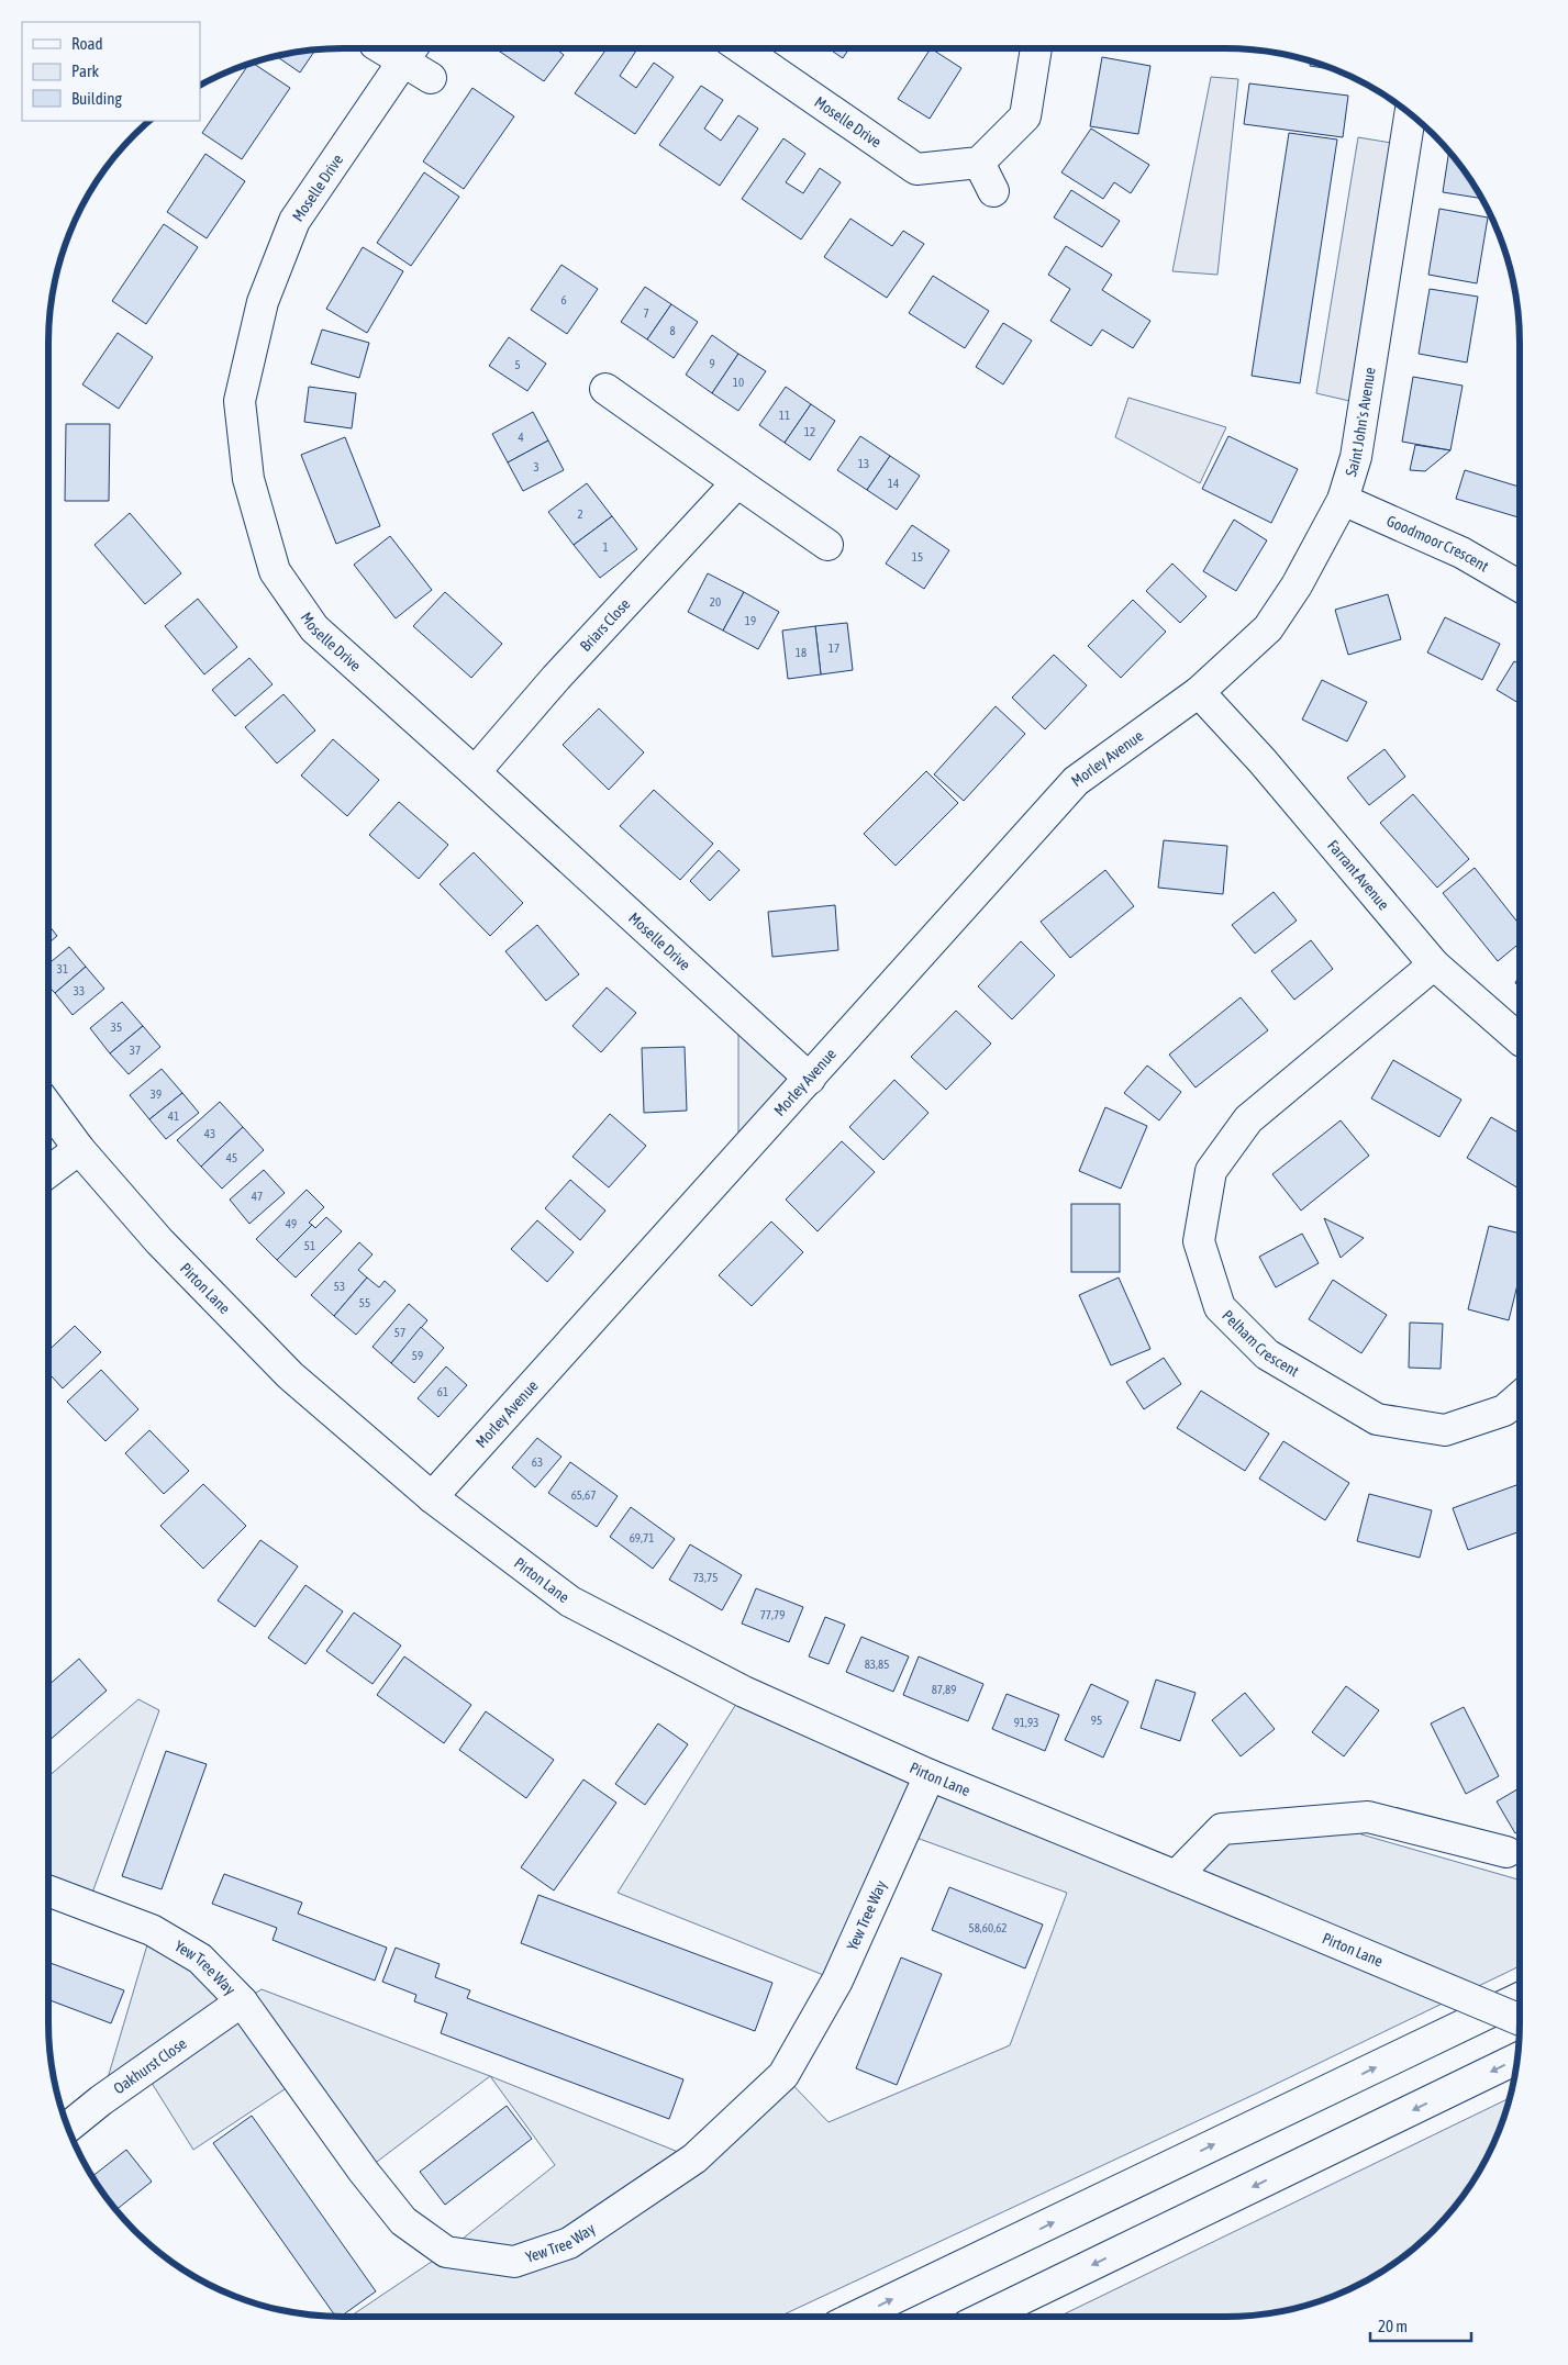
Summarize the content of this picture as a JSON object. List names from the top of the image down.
{
  "streets": {
    "main road": [
      "Moselle Drive",
      "Saint John's Avenue",
      "Goodmoor Crescent",
      "Briars Close",
      "Morley Avenue",
      "Farrant Avenue",
      "Pirton Lane",
      "Pelham Crescent",
      "Yew Tree Way",
      "Oakhurst Close"
    ]
  },
  "crossings": [
    ["Moselle Drive", "Briars Close"],
    ["Moselle Drive", "Morley Avenue"],
    ["Saint John's Avenue", "Goodmoor Crescent"],
    ["Saint John's Avenue", "Morley Avenue"],
    ["Saint John's Avenue", "Farrant Avenue"],
    ["Morley Avenue", "Farrant Avenue"],
    ["Morley Avenue", "Pirton Lane"],
    ["Farrant Avenue", "Pelham Crescent"],
    ["Pirton Lane", "Yew Tree Way"],
    ["Yew Tree Way", "Oakhurst Close"]
  ],
  "house_numbers": [
    "6",
    "7",
    "8",
    "9",
    "5",
    "10",
    "11",
    "12",
    "4",
    "13",
    "3",
    "14",
    "2",
    "1",
    "15",
    "20",
    "19",
    "17",
    "18",
    "31",
    "33",
    "35",
    "37",
    "39",
    "41",
    "43",
    "45",
    "47",
    "49",
    "51",
    "53",
    "55",
    "57",
    "59",
    "61",
    "63",
    "65,67",
    "69,71",
    "73,75",
    "77,79",
    "83,85",
    "87,89",
    "95",
    "91,93",
    "58,60,62"
  ],
  "legend": ["Road", "Park", "Building"],
  "scale_bar": "20 m"
}
